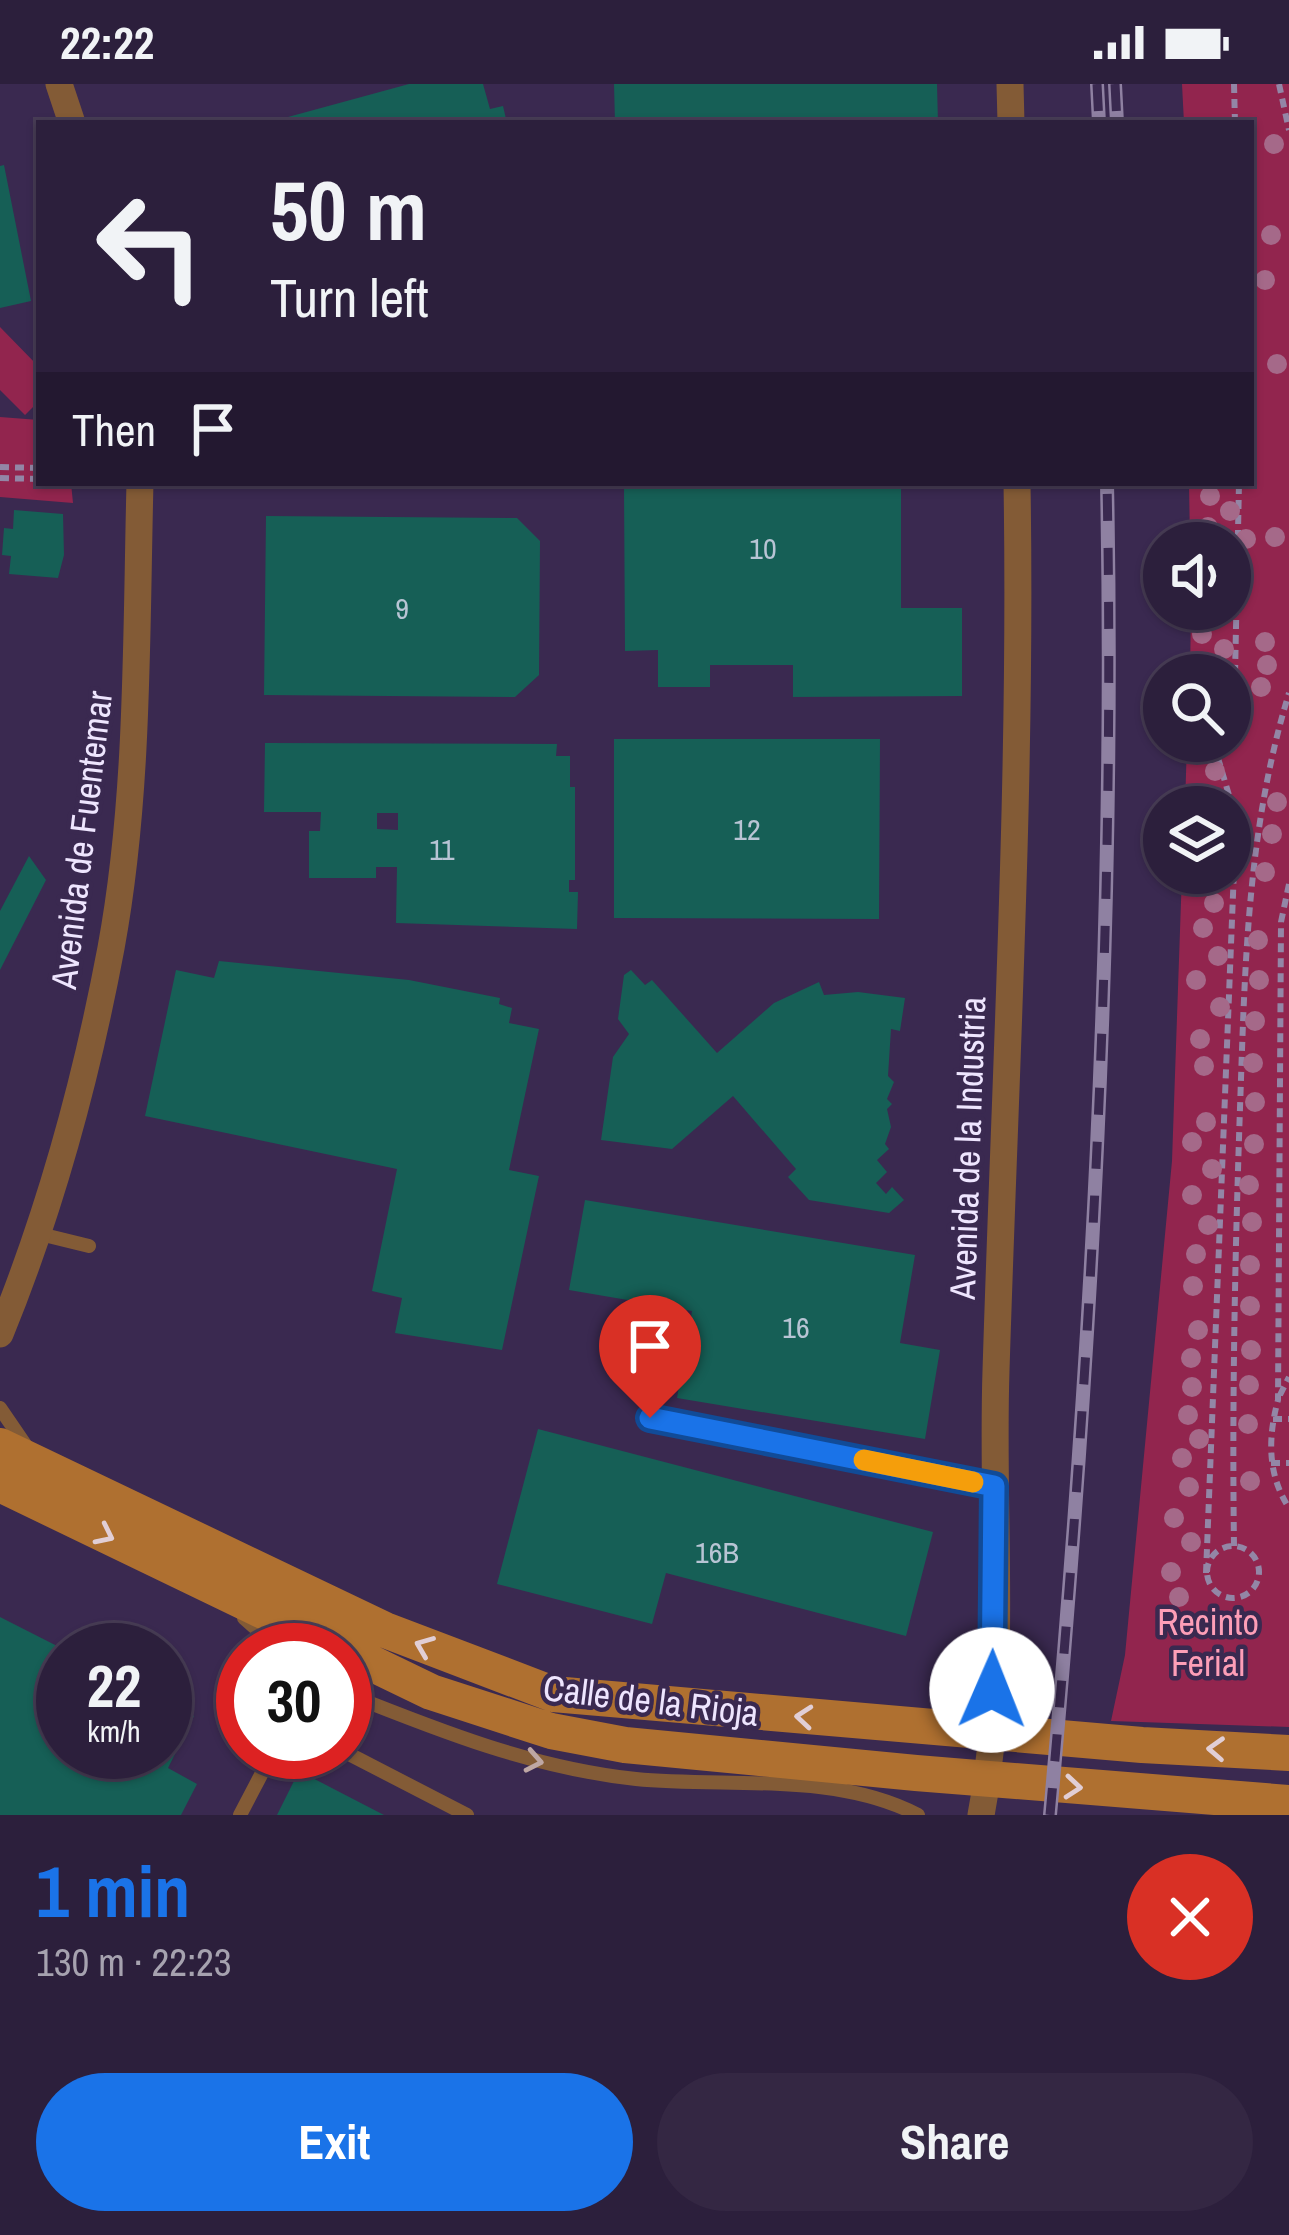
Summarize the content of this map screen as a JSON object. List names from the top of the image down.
{
  "streets": {
    "main road": ["Calle de la Rioja"],
    "street": ["Avenida de Fuentemar", "Avenida de la Industria"]
  },
  "parks": ["Recinto Ferial"],
  "house_numbers": [
    "10",
    "9",
    "12",
    "11",
    "16",
    "16B"
  ],
  "page": {
    "status": "22:22",
    "turn": ["50 m", "Turn left"],
    "then": "Then",
    "speed": "22 km/h",
    "limit": "30",
    "heading": ["1 min", "130 m · 22:23"],
    "buttons": ["Exit", "Share"]
  }
}
